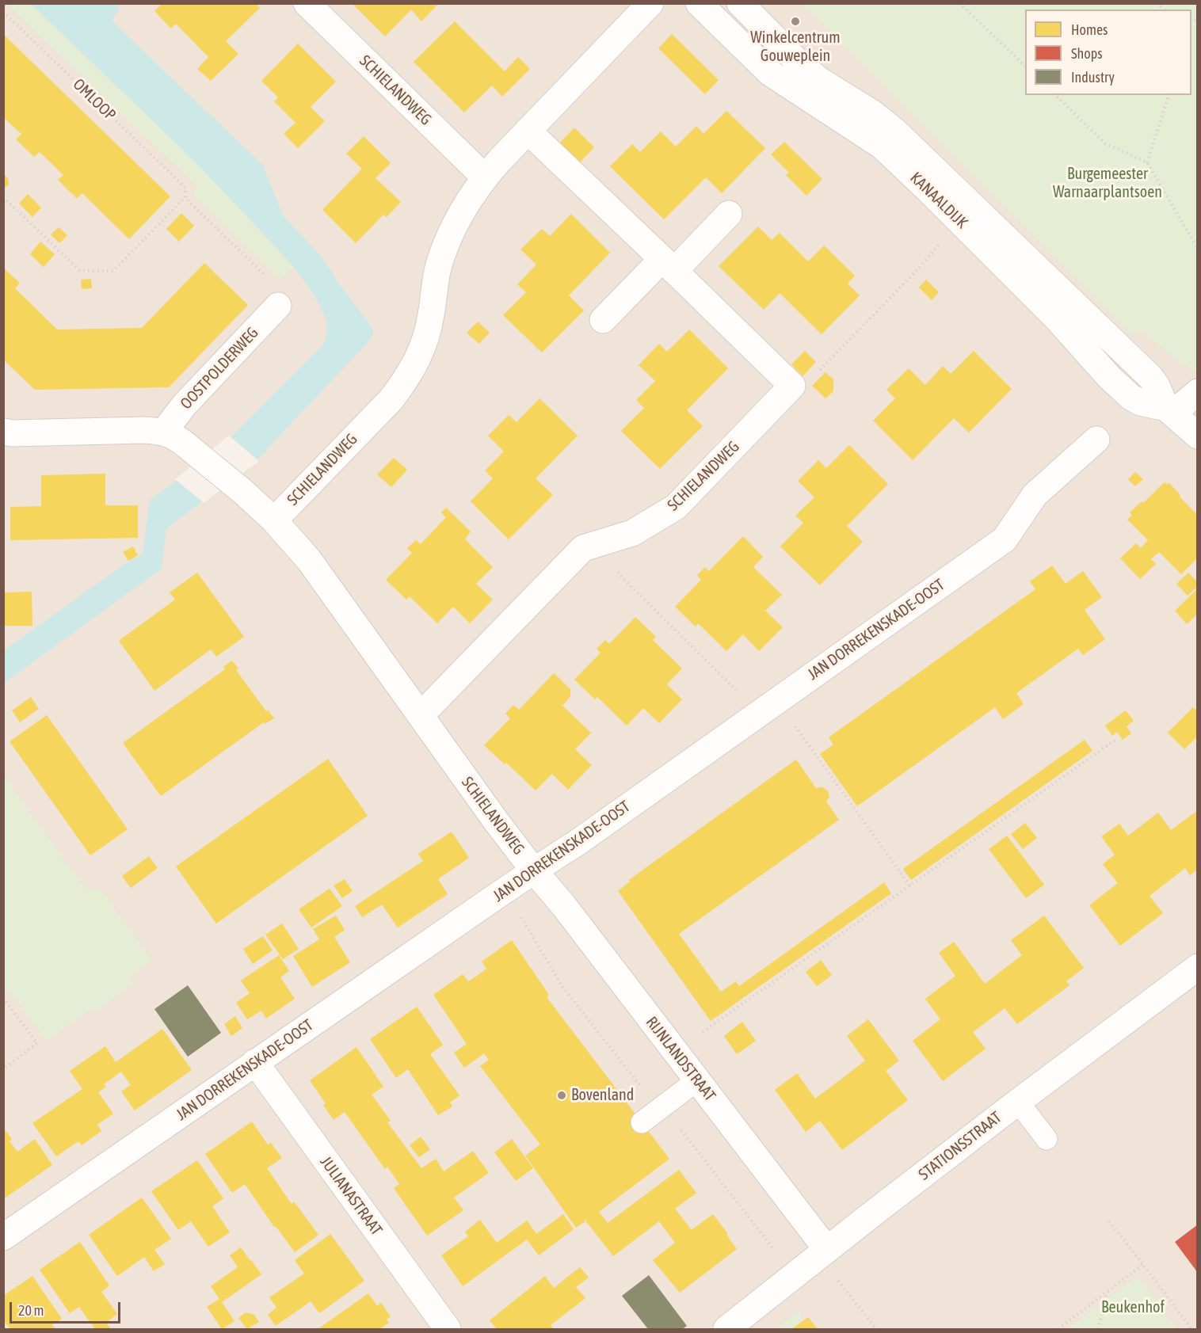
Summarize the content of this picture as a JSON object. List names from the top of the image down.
{
  "streets": {
    "street": [
      "SCHIELANDWEG",
      "KANAALDIJK",
      "OOSTPOLDERWEG",
      "JAN DORREKENSKADE-OOST",
      "RIJNLANDSTRAAT",
      "STATIONSSTRAAT",
      "JULIANASTRAAT"
    ],
    "path": ["OMLOOP"]
  },
  "crossings": [
    ["SCHIELANDWEG", "JAN DORREKENSKADE-OOST"],
    ["SCHIELANDWEG", "RIJNLANDSTRAAT"],
    ["JAN DORREKENSKADE-OOST", "RIJNLANDSTRAAT"],
    ["JAN DORREKENSKADE-OOST", "JULIANASTRAAT"],
    ["RIJNLANDSTRAAT", "STATIONSSTRAAT"]
  ],
  "parks": ["Burgemeester Warnaarplantsoen", "Beukenhof"],
  "places": ["Winkelcentrum Gouweplein", "Bovenland"],
  "legend": ["Homes", "Shops", "Industry"],
  "scale_bar": "20 m"
}
